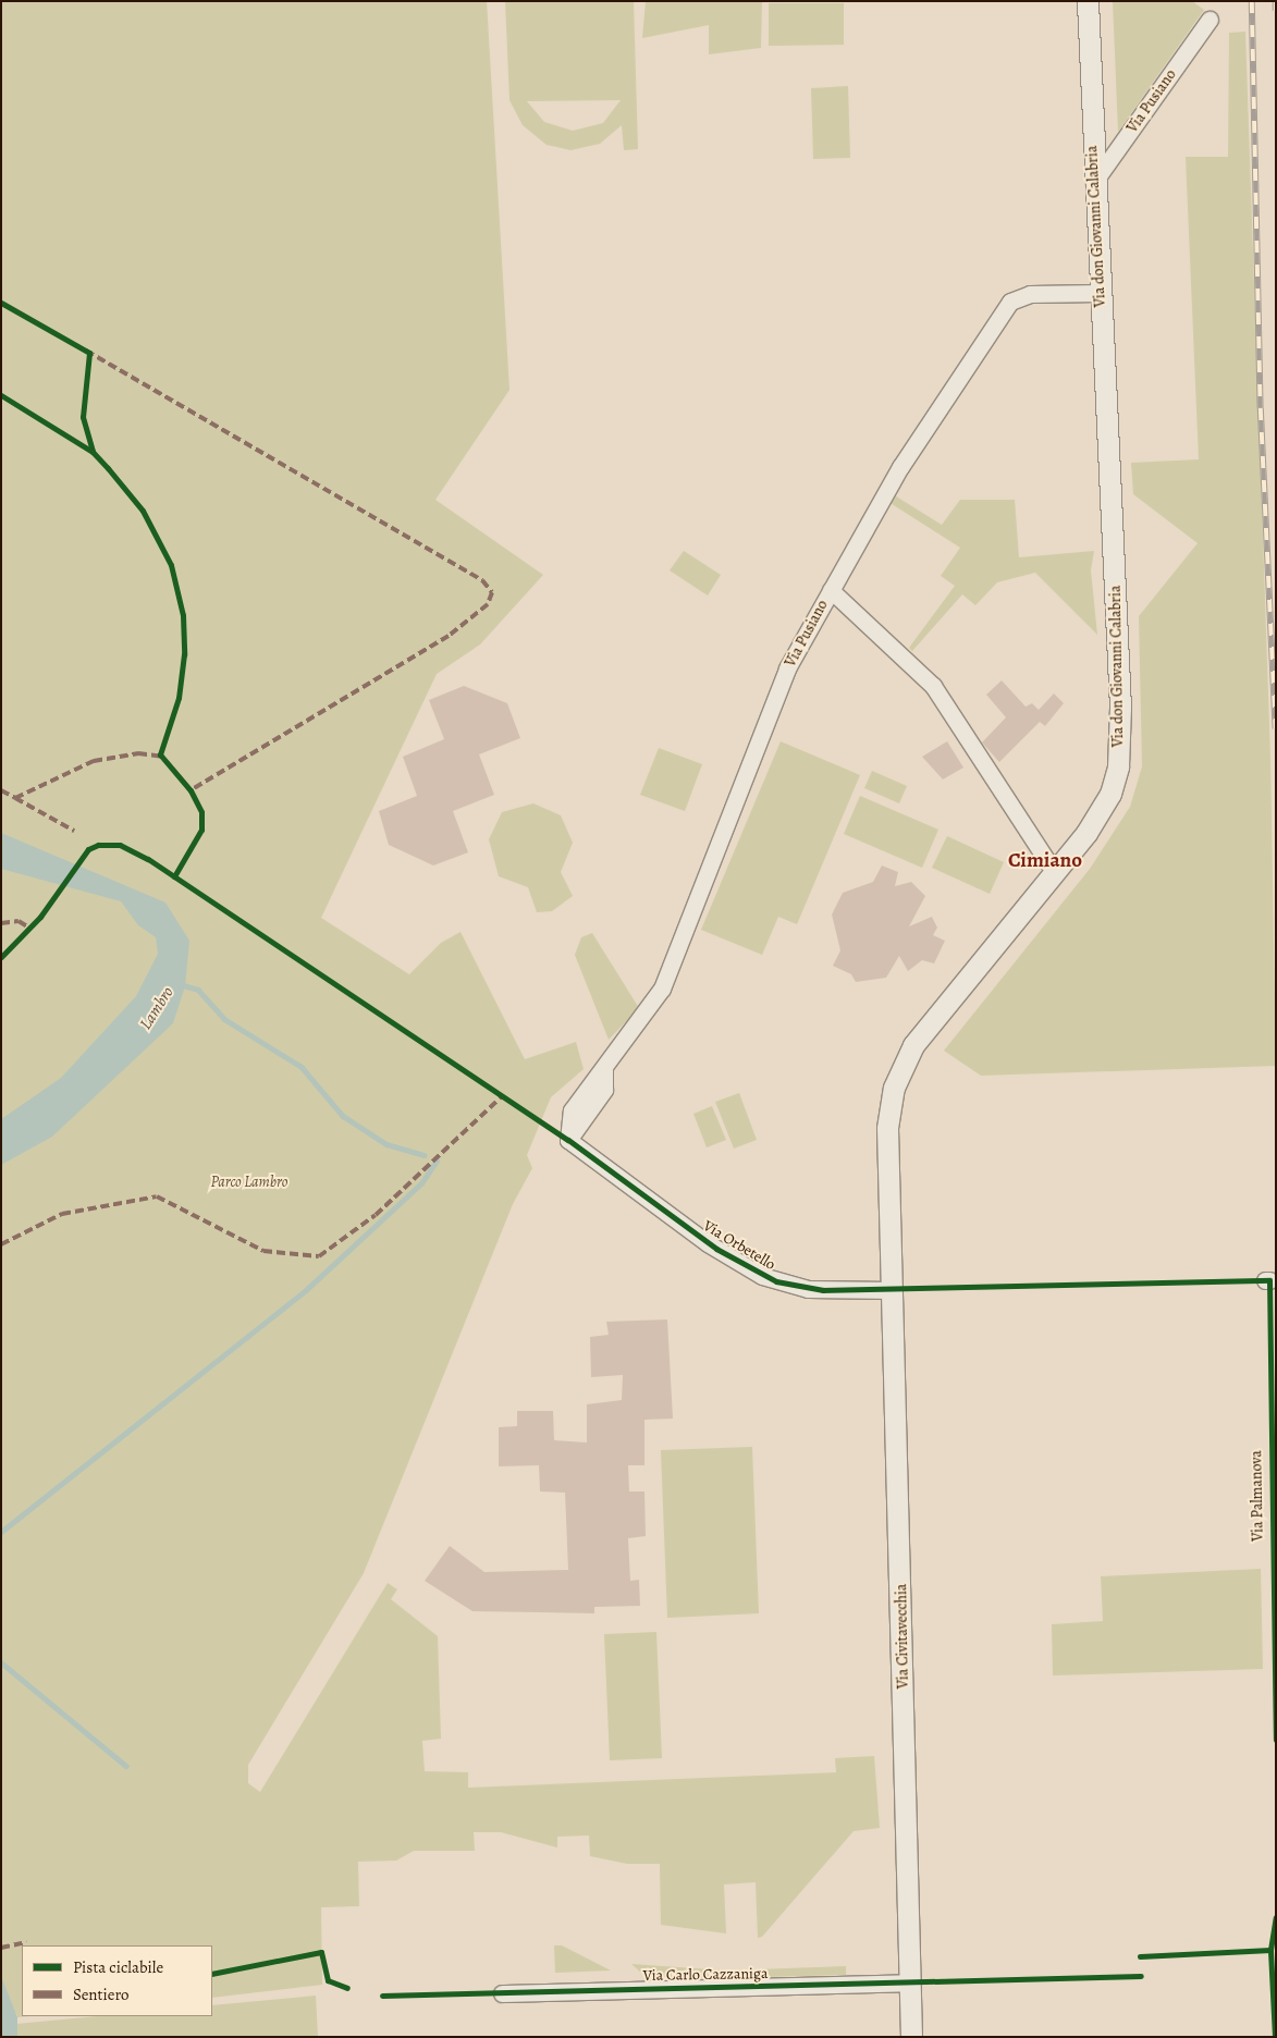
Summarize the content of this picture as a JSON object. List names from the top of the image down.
{
  "streets": {
    "street": [
      "Via Pusiano",
      "Via don Giovanni Calabria",
      "Via Orbetello",
      "Via Civitavecchia",
      "Via Carlo Cazzaniga"
    ],
    "cycle path": ["Via Palmanova"]
  },
  "crossings": [
    ["Via Pusiano", "Via don Giovanni Calabria"],
    ["Via Pusiano", "Via Orbetello"],
    ["Via don Giovanni Calabria", "Via Orbetello"],
    ["Via don Giovanni Calabria", "Via Civitavecchia"],
    ["Via Orbetello", "Via Civitavecchia"],
    ["Via Civitavecchia", "Via Carlo Cazzaniga"]
  ],
  "districts": ["Cimiano"],
  "water": ["Lambro"],
  "parks": ["Parco Lambro"],
  "legend": ["Pista ciclabile", "Sentiero"]
}
